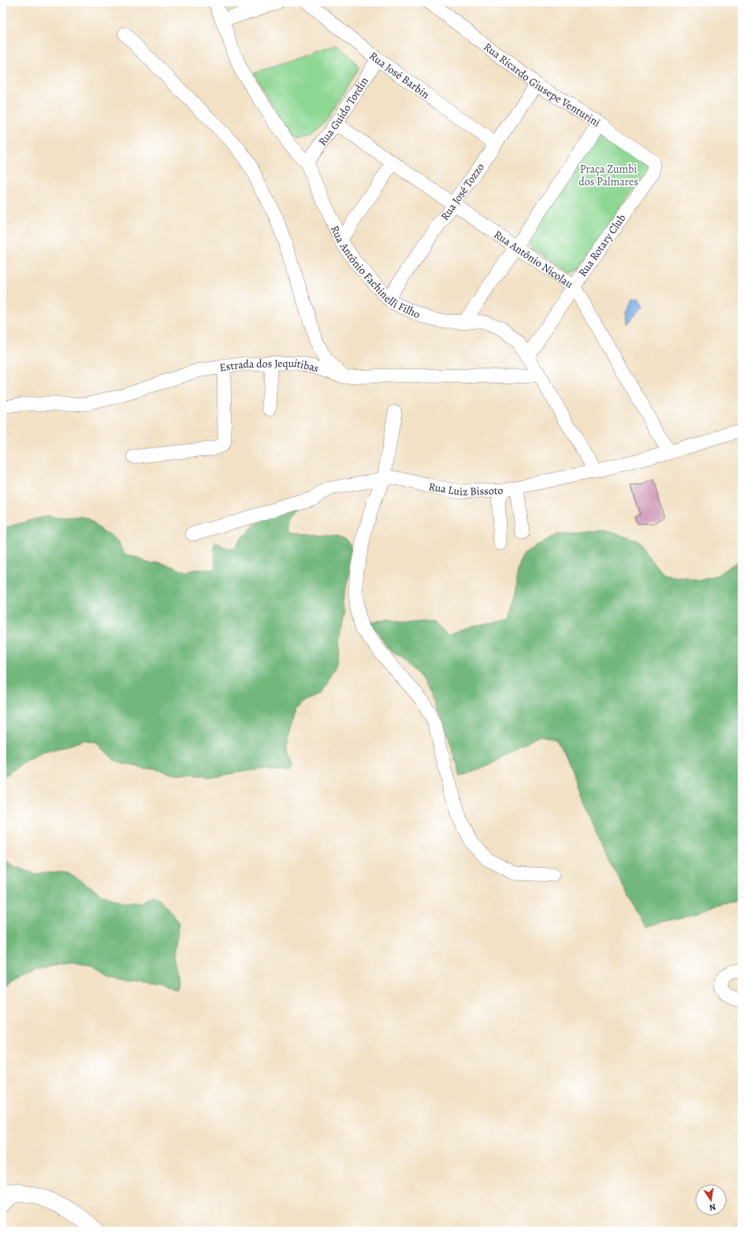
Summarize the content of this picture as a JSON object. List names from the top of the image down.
{
  "streets": {
    "street": [
      "Rua José Barbin",
      "Rua Ricardo Giusepe Venturini",
      "Rua Guido Tordin",
      "Rua José Tozzo",
      "Rua Rotary Club",
      "Rua Antônio Nicolau",
      "Rua Antônio Fachinelli Filho",
      "Estrada dos Jequitibas",
      "Rua Luiz Bissoto"
    ]
  },
  "crossings": [
    ["Rua José Barbin", "Rua Guido Tordin"],
    ["Rua José Barbin", "Rua José Tozzo"],
    ["Rua Ricardo Giusepe Venturini", "Rua José Tozzo"],
    ["Rua Ricardo Giusepe Venturini", "Rua Rotary Club"],
    ["Rua Guido Tordin", "Rua Antônio Nicolau"],
    ["Rua Guido Tordin", "Rua Antônio Fachinelli Filho"],
    ["Rua José Tozzo", "Rua Antônio Nicolau"],
    ["Rua José Tozzo", "Rua Antônio Fachinelli Filho"],
    ["Rua Rotary Club", "Rua Antônio Nicolau"],
    ["Rua Rotary Club", "Rua Antônio Fachinelli Filho"],
    ["Rua Antônio Nicolau", "Rua Luiz Bissoto"],
    ["Rua Antônio Fachinelli Filho", "Estrada dos Jequitibas"],
    ["Rua Antônio Fachinelli Filho", "Rua Luiz Bissoto"]
  ],
  "parks": ["Praça Zumbi dos Palmares"],
  "north": "bottom"
}
